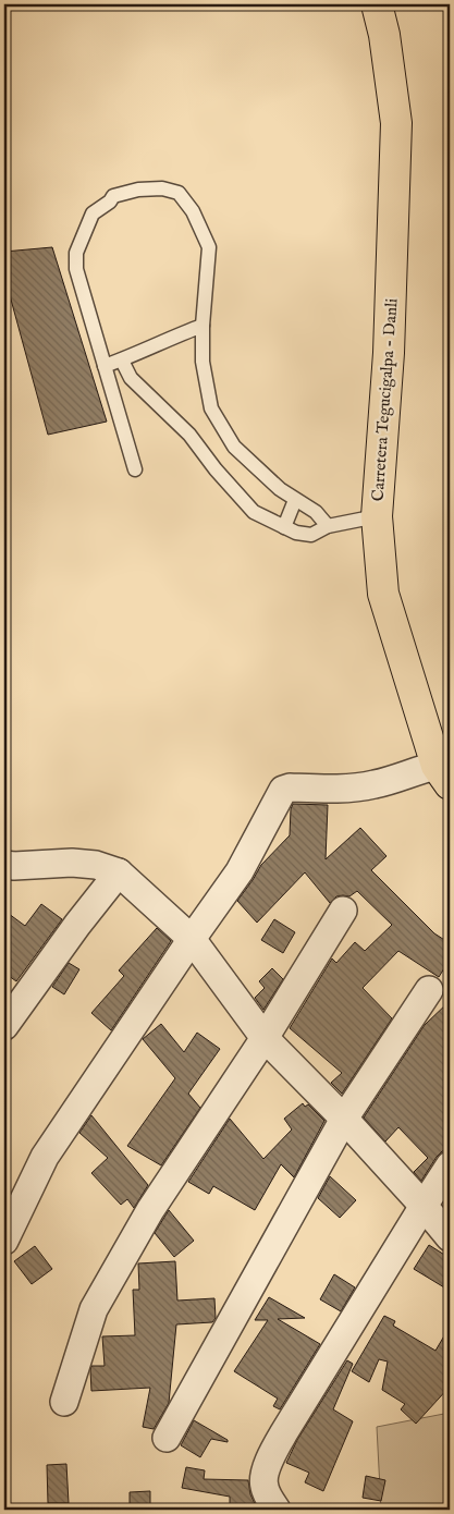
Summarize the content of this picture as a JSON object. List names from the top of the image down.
{
  "streets": {
    "highway": ["Carretera Tegucigalpa - Danli"]
  }
}
